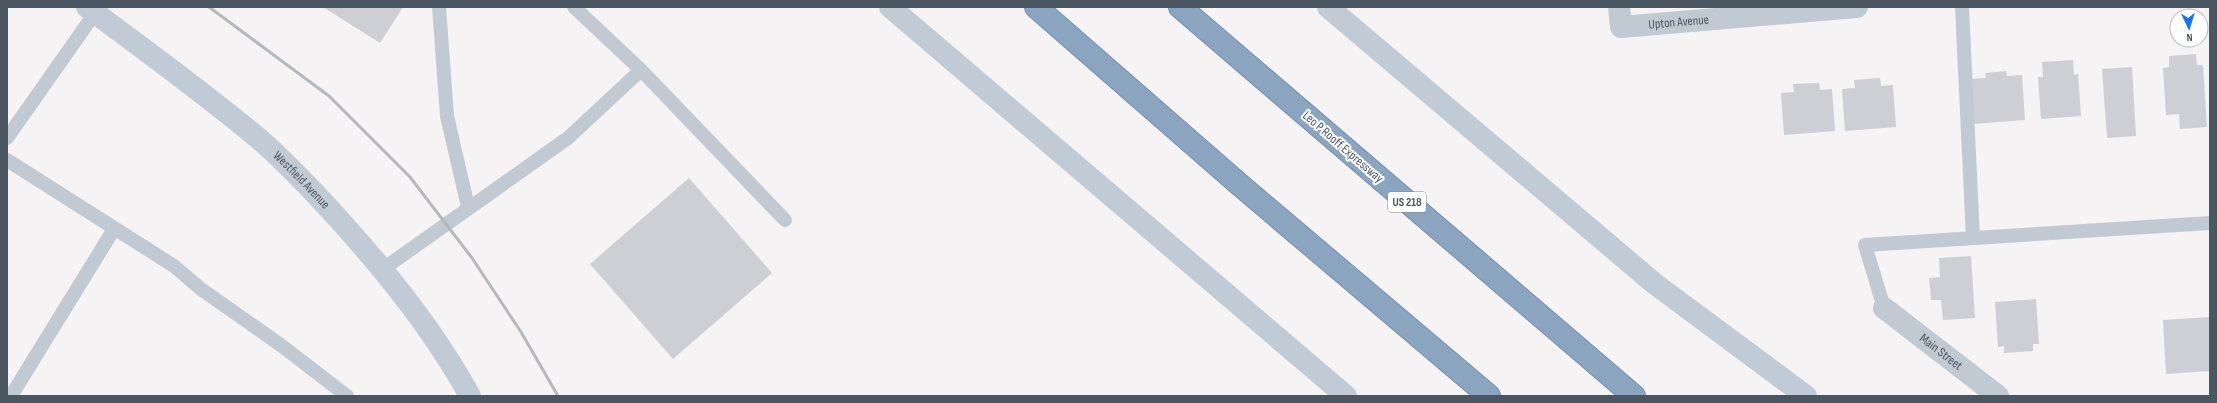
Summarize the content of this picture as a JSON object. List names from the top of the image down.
{
  "streets": {
    "highway": ["Leo P Rooff Expressway", "US 218"],
    "street": ["Upton Avenue", "Westfield Avenue", "Main Street"]
  },
  "north": "bottom"
}
